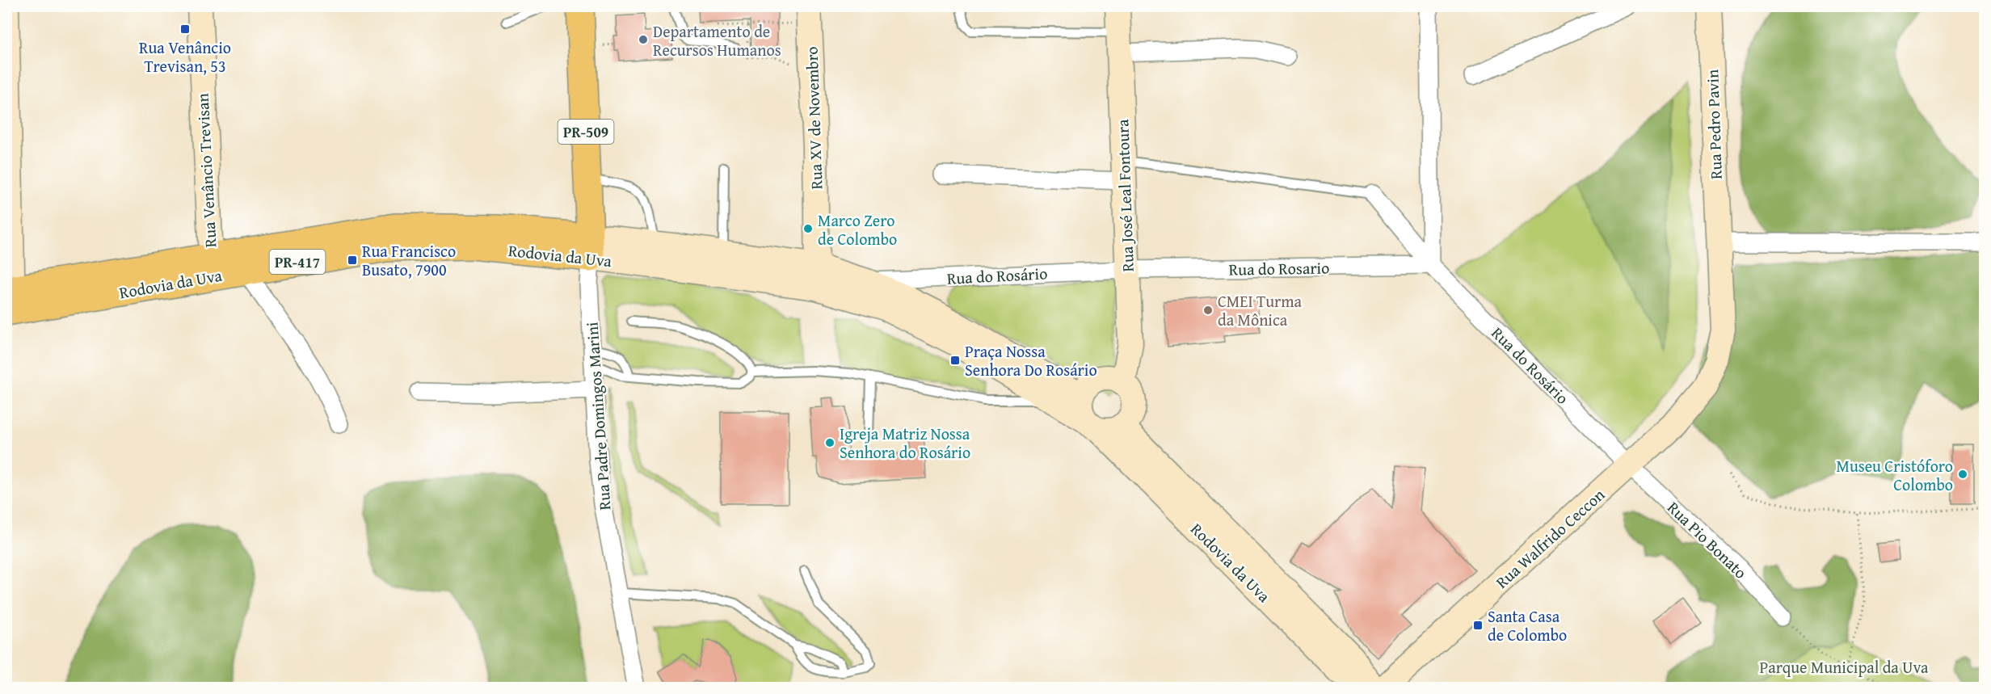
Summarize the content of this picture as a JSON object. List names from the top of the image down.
{
  "streets": {
    "main road": ["PR-509", "Rodovia da Uva", "PR-417"],
    "street": [
      "Rua XV de Novembro",
      "Rua Pedro Pavin",
      "Rua Venâncio Trevisan",
      "Rua José Leal Fontoura",
      "Rua do Rosario",
      "Rua do Rosário",
      "Rua Padre Domingos Marini",
      "Rua Walfrido Ceccon",
      "Rua Pio Bonato"
    ]
  },
  "crossings": [
    ["Rua XV de Novembro", "Rodovia da Uva"],
    ["Rua Pedro Pavin", "Rua do Rosário"],
    ["Rua Pedro Pavin", "Rua Walfrido Ceccon"],
    ["Rua Pedro Pavin", "Rua Pio Bonato"],
    ["PR-509", "Rodovia da Uva"],
    ["PR-509", "Rua Padre Domingos Marini"],
    ["Rua Venâncio Trevisan", "Rodovia da Uva"],
    ["Rua José Leal Fontoura", "Rodovia da Uva"],
    ["Rua José Leal Fontoura", "Rua do Rosario"],
    ["Rua José Leal Fontoura", "Rua do Rosário"],
    ["Rodovia da Uva", "Rua do Rosário"],
    ["Rodovia da Uva", "Rua Padre Domingos Marini"],
    ["Rua do Rosario", "Rua do Rosário"],
    ["Rua do Rosário", "Rua Walfrido Ceccon"],
    ["Rua do Rosário", "Rua Pio Bonato"],
    ["Rua Walfrido Ceccon", "Rua Pio Bonato"]
  ],
  "parks": ["Parque Municipal da Uva"],
  "places": {
    "transit": [
      "Rua Venâncio Trevisan, 53",
      "Rua Francisco Busato, 7900",
      "Praça Nossa Senhora Do Rosário",
      "Santa Casa de Colombo"
    ],
    "other": [
      "Departamento de Recursos Humanos",
      "Marco Zero de Colombo",
      "CMEI Turma da Mônica",
      "Igreja Matriz Nossa Senhora do Rosário",
      "Museu Cristóforo Colombo"
    ]
  }
}
